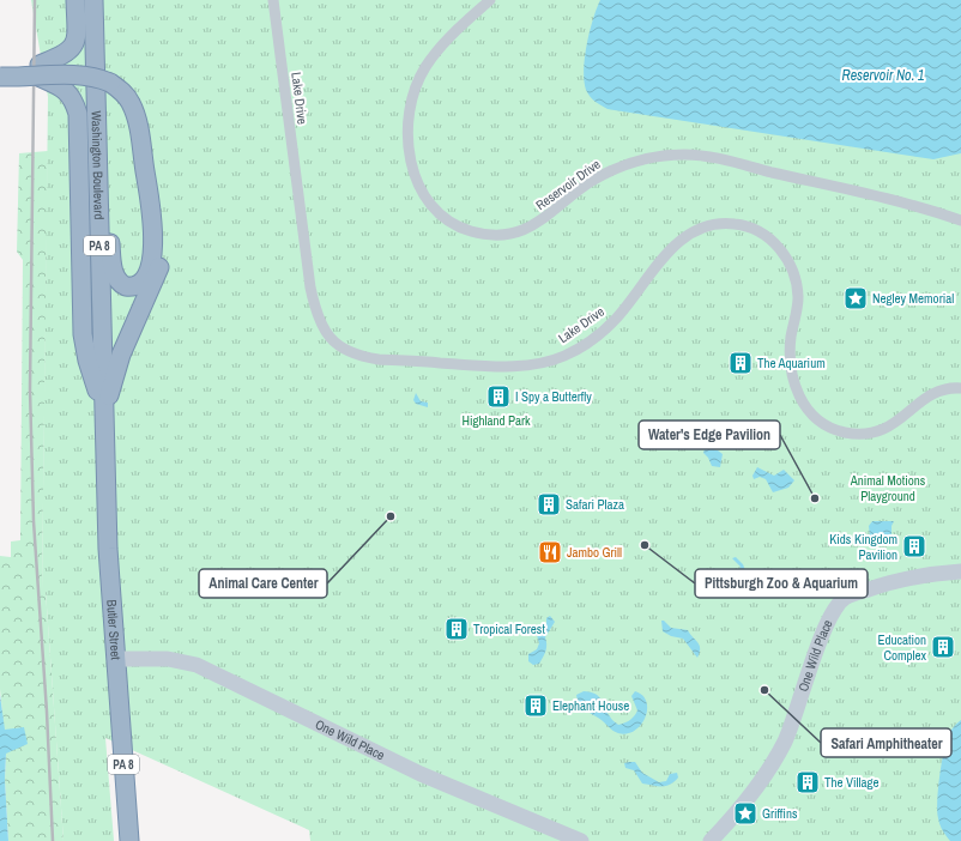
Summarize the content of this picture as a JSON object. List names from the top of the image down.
{
  "streets": {
    "highway": ["Washington Boulevard", "PA 8", "Butler Street"],
    "main road": ["One Wild Place"],
    "street": ["Lake Drive", "Reservoir Drive"]
  },
  "crossings": [
    ["Washington Boulevard", "Butler Street"],
    ["Butler Street", "One Wild Place"]
  ],
  "water": ["Reservoir No. 1"],
  "parks": ["Highland Park", "Animal Motions Playground"],
  "places": {
    "place": ["Negley Memorial", "Griffins"],
    "building": [
      "The Aquarium",
      "I Spy a Butterfly",
      "Safari Plaza",
      "Kids Kingdom Pavilion",
      "Tropical Forest",
      "Education Complex",
      "Elephant House",
      "The Village"
    ],
    "other": [
      "Water's Edge Pavilion",
      "Animal Care Center",
      "Pittsburgh Zoo & Aquarium",
      "Safari Amphitheater"
    ],
    "restaurant": ["Jambo Grill"]
  }
}
